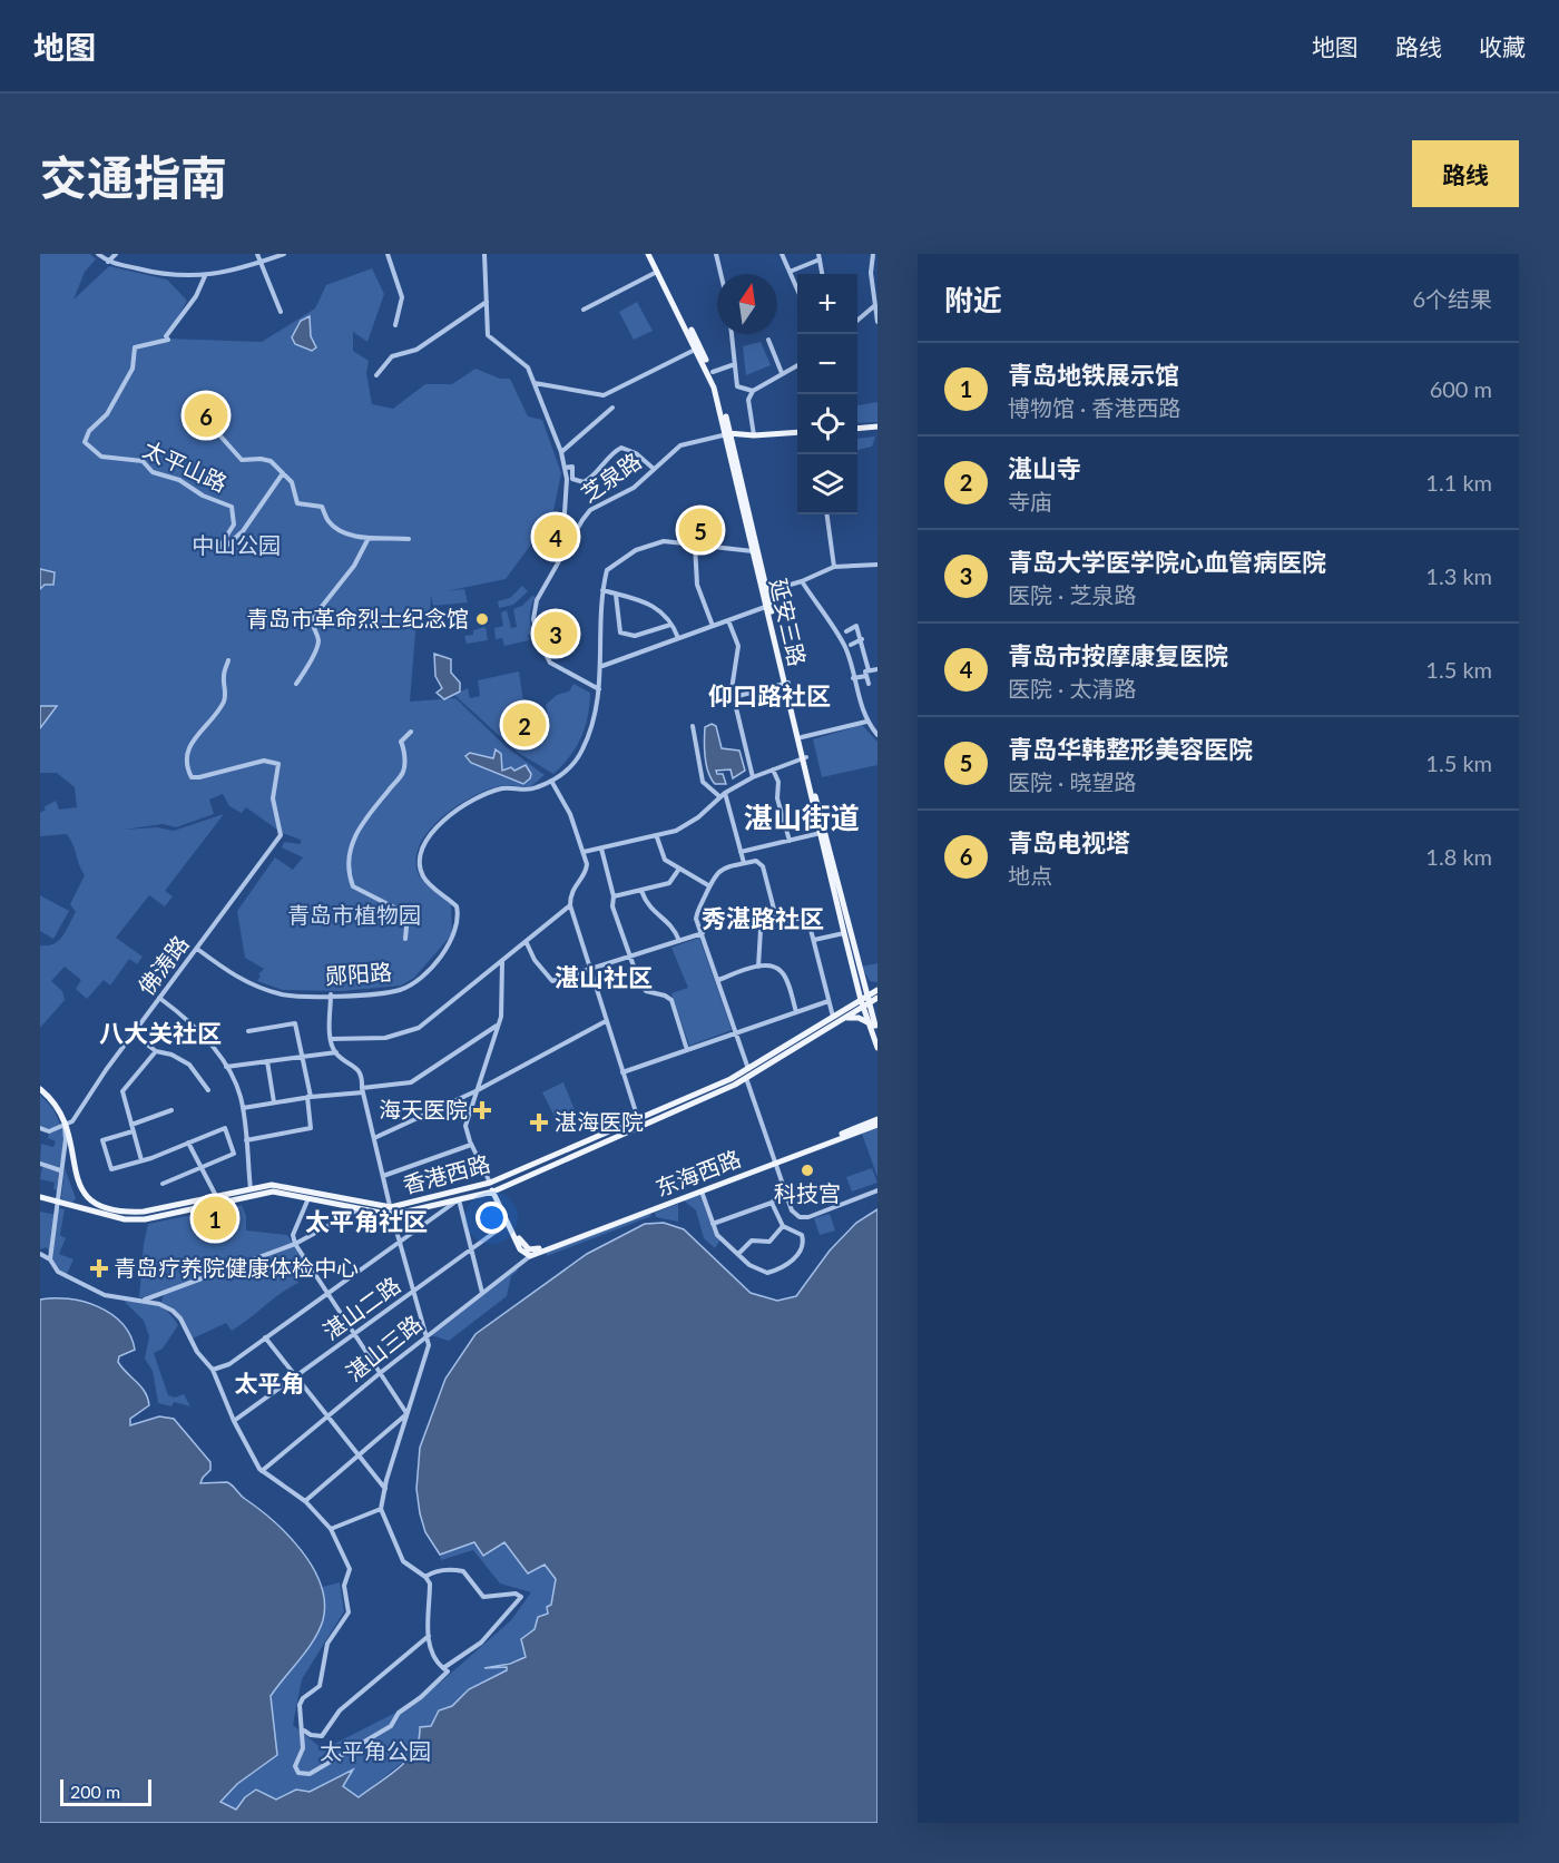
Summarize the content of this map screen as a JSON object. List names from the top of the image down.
{
  "streets": {
    "main road": ["延安三路", "东海西路", "香港西路"],
    "street": [
      "太平山路",
      "芝泉路",
      "佛涛路",
      "郧阳路",
      "湛山二路",
      "湛山三路"
    ]
  },
  "crossings": [
    ["芝泉路", "延安三路"],
    ["延安三路", "香港西路"],
    ["佛涛路", "郧阳路"],
    ["佛涛路", "香港西路"],
    ["东海西路", "湛山三路"]
  ],
  "districts": [
    "仰口路社区",
    "湛山街道",
    "秀湛路社区",
    "湛山社区",
    "八大关社区",
    "太平角社区",
    "太平角"
  ],
  "parks": ["中山公园", "青岛市植物园", "太平角公园"],
  "places": {
    "other": ["青岛市革命烈士纪念馆", "科技宫"],
    "health": ["海天医院", "湛海医院", "青岛疗养院健康体检中心"]
  },
  "scale_bar": "200 m",
  "north": "top",
  "page": {
    "header": "地图",
    "nav": ["地图", "路线", "收藏"],
    "title": "交通指南",
    "buttons": "路线",
    "heading": ["附近", "6个结果"],
    "map_buttons": ["+", "−"],
    "list": [
      {
        "mark": "1",
        "name": "青岛地铁展示馆",
        "note": "博物馆 · 香港西路",
        "value": "600 m"
      },
      {
        "mark": "2",
        "name": "湛山寺",
        "note": "寺庙",
        "value": "1.1 km"
      },
      {
        "mark": "3",
        "name": "青岛大学医学院心血管病医院",
        "note": "医院 · 芝泉路",
        "value": "1.3 km"
      },
      {
        "mark": "4",
        "name": "青岛市按摩康复医院",
        "note": "医院 · 太清路",
        "value": "1.5 km"
      },
      {
        "mark": "5",
        "name": "青岛华韩整形美容医院",
        "note": "医院 · 晓望路",
        "value": "1.5 km"
      },
      {
        "mark": "6",
        "name": "青岛电视塔",
        "note": "地点",
        "value": "1.8 km"
      }
    ],
    "pins": [
      "6",
      "5",
      "4",
      "3",
      "2",
      "1"
    ],
    "scale": "200 m"
  }
}
